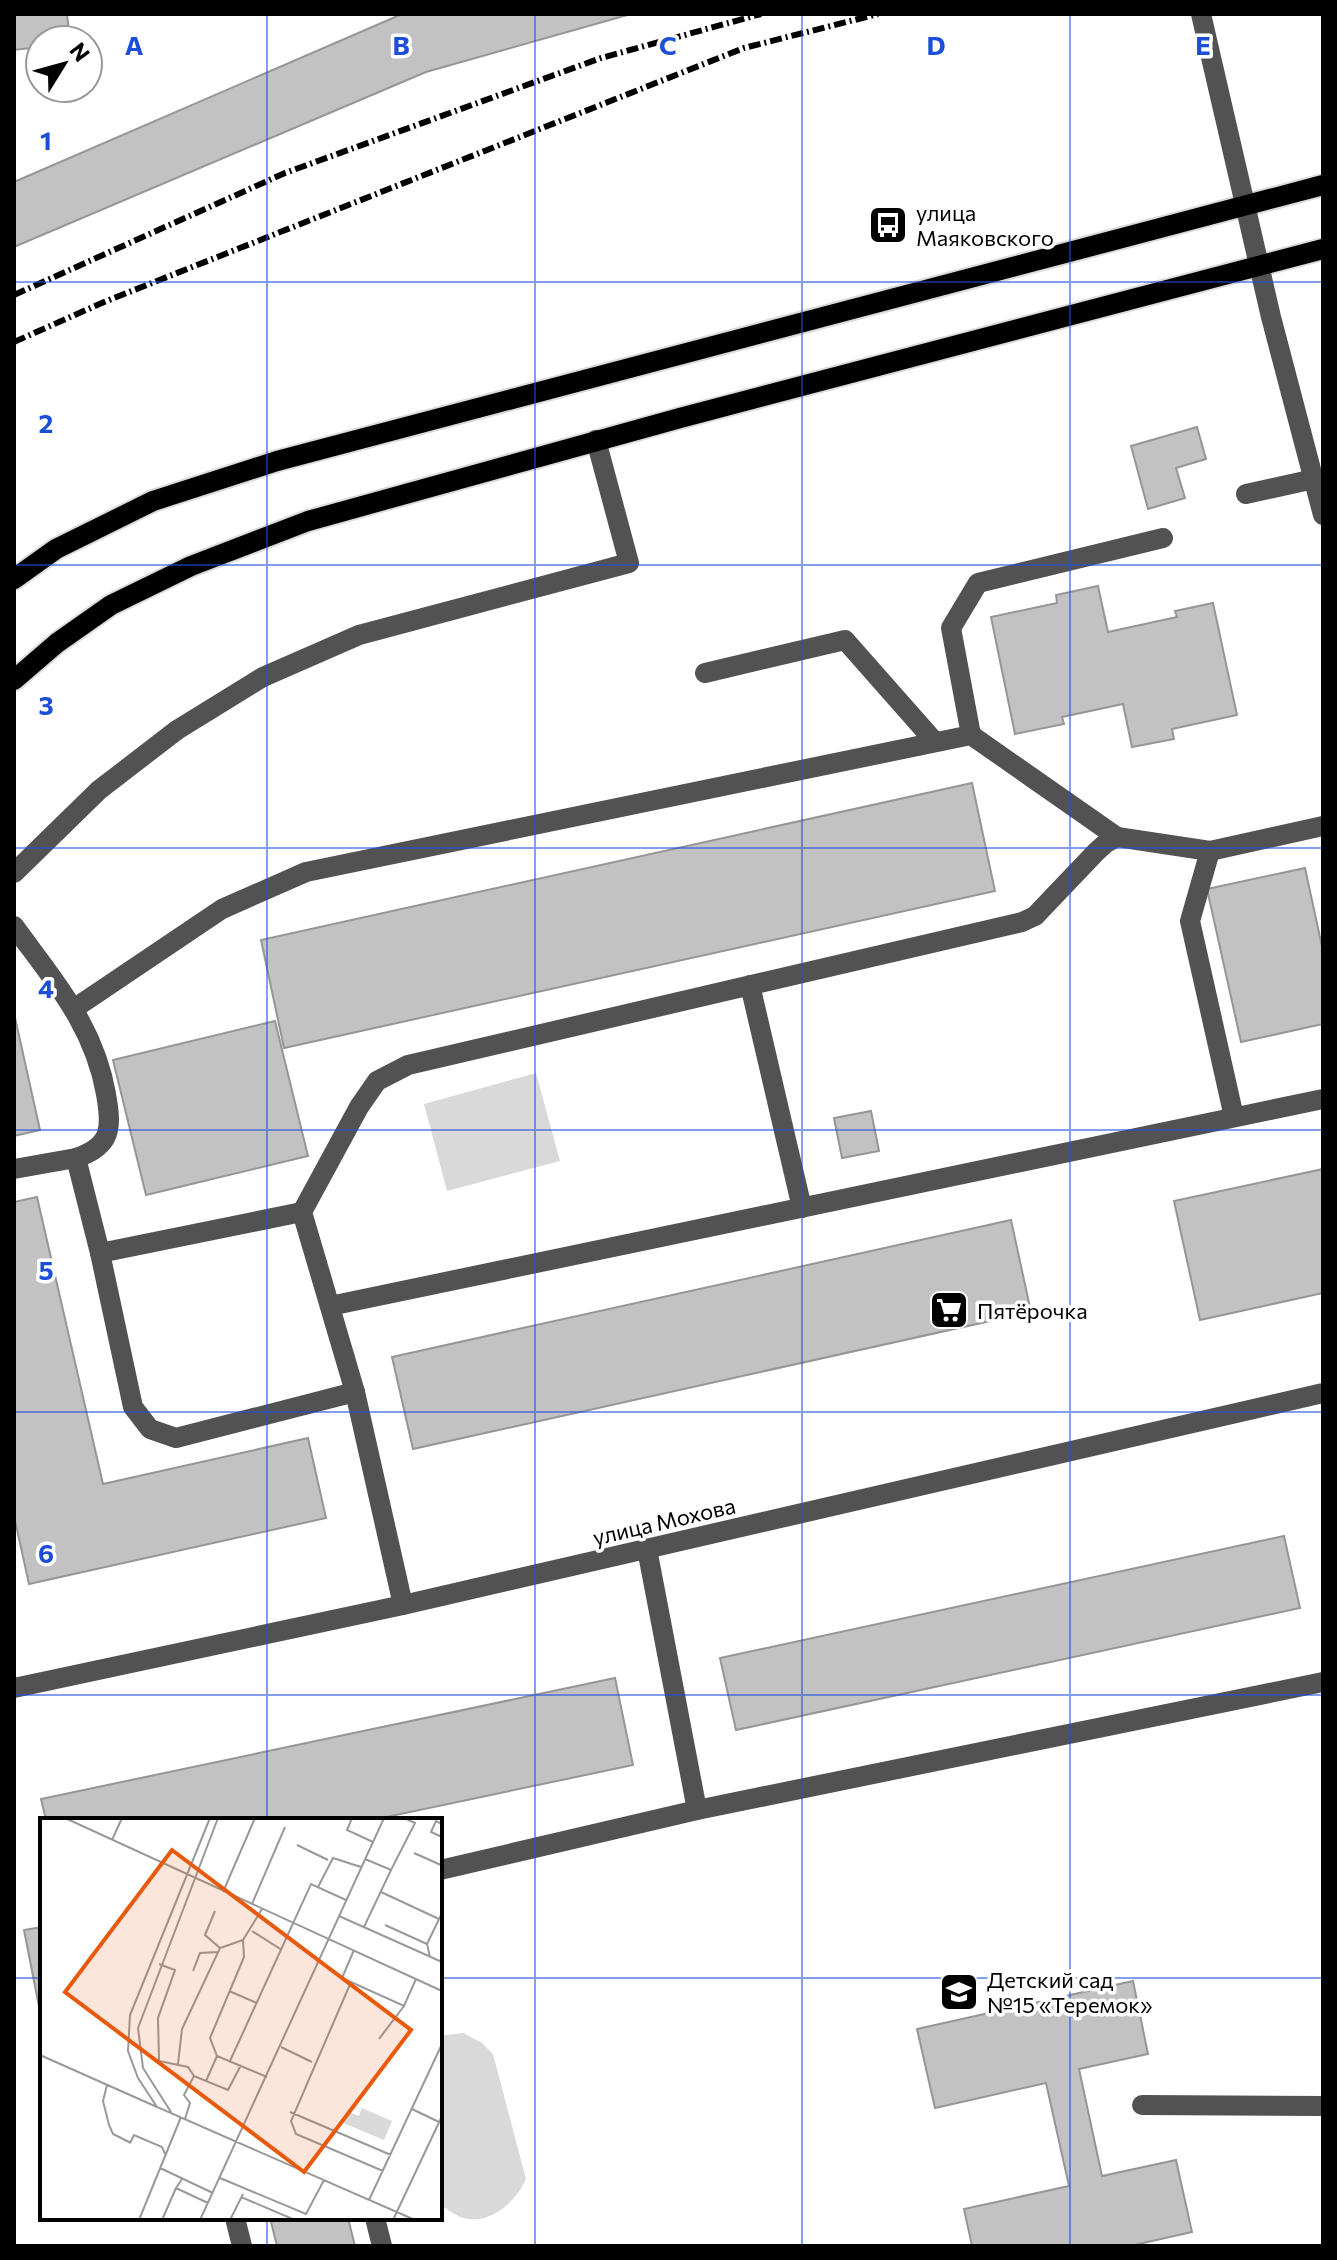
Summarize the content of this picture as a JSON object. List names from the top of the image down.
{
  "streets": {
    "street": ["улица Мохова"]
  },
  "places": {
    "bus stop": ["улица Маяковского"],
    "supermarket": ["Пятёрочка"],
    "school or university": ["Детский сад №15 «Теремок»"]
  },
  "north": "top right",
  "grid": {
    "columns": [
      "A",
      "B",
      "C",
      "D",
      "E"
    ],
    "rows": [
      "1",
      "2",
      "3",
      "4",
      "5",
      "6"
    ]
  }
}
